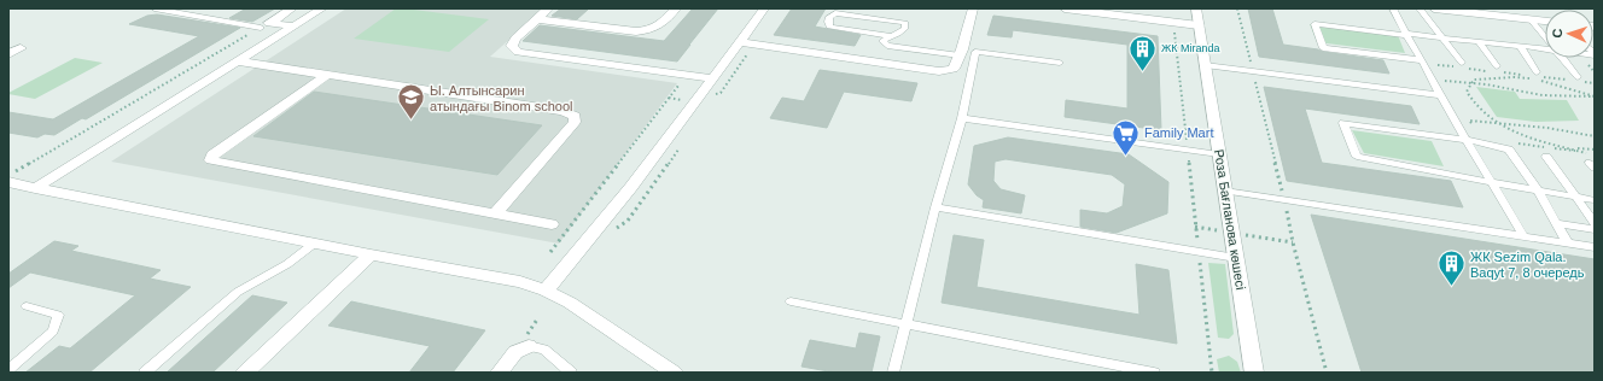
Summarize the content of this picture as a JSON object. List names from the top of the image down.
{
  "streets": {
    "street": ["Роза Бағланова көшесі"]
  },
  "places": {
    "building": ["ЖК Miranda", "ЖК Sezim Qala. Baqyt 7, 8 очередь"],
    "school or university": ["Ы. Алтынсарин атындағы Binom school"],
    "supermarket": ["Family Mart"]
  },
  "north": "left"
}
